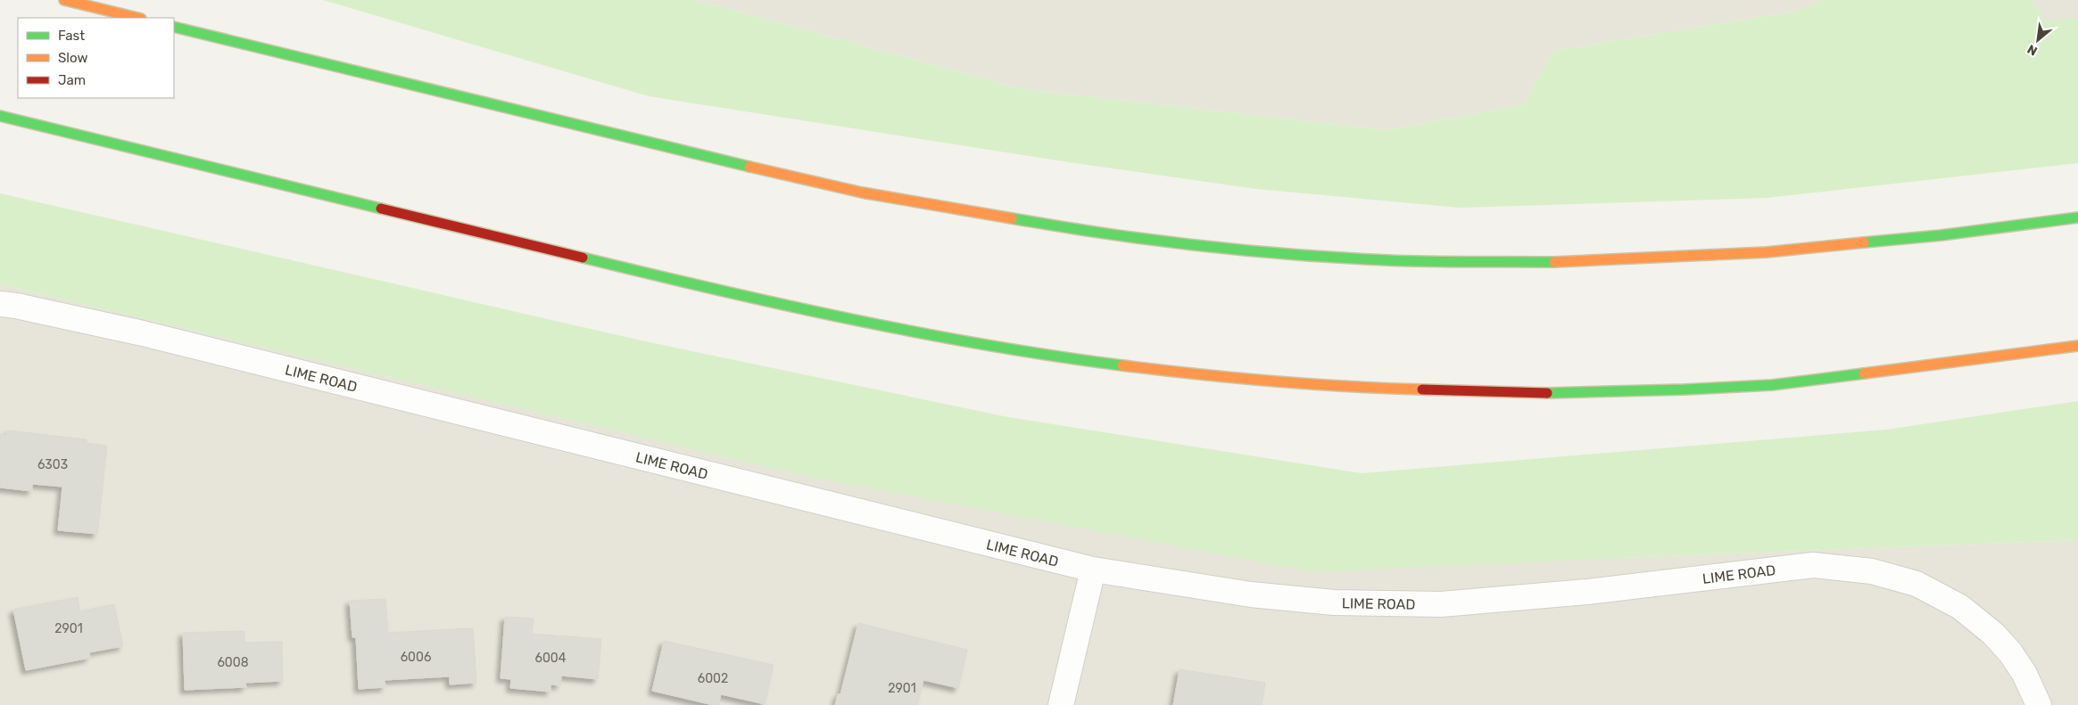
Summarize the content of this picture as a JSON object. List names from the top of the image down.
{
  "streets": {
    "street": ["LIME ROAD"]
  },
  "house_numbers": [
    "6303",
    "2901",
    "6006",
    "6004",
    "6008",
    "6002",
    "2901"
  ],
  "legend": ["Fast", "Slow", "Jam"],
  "north": "bottom left"
}
